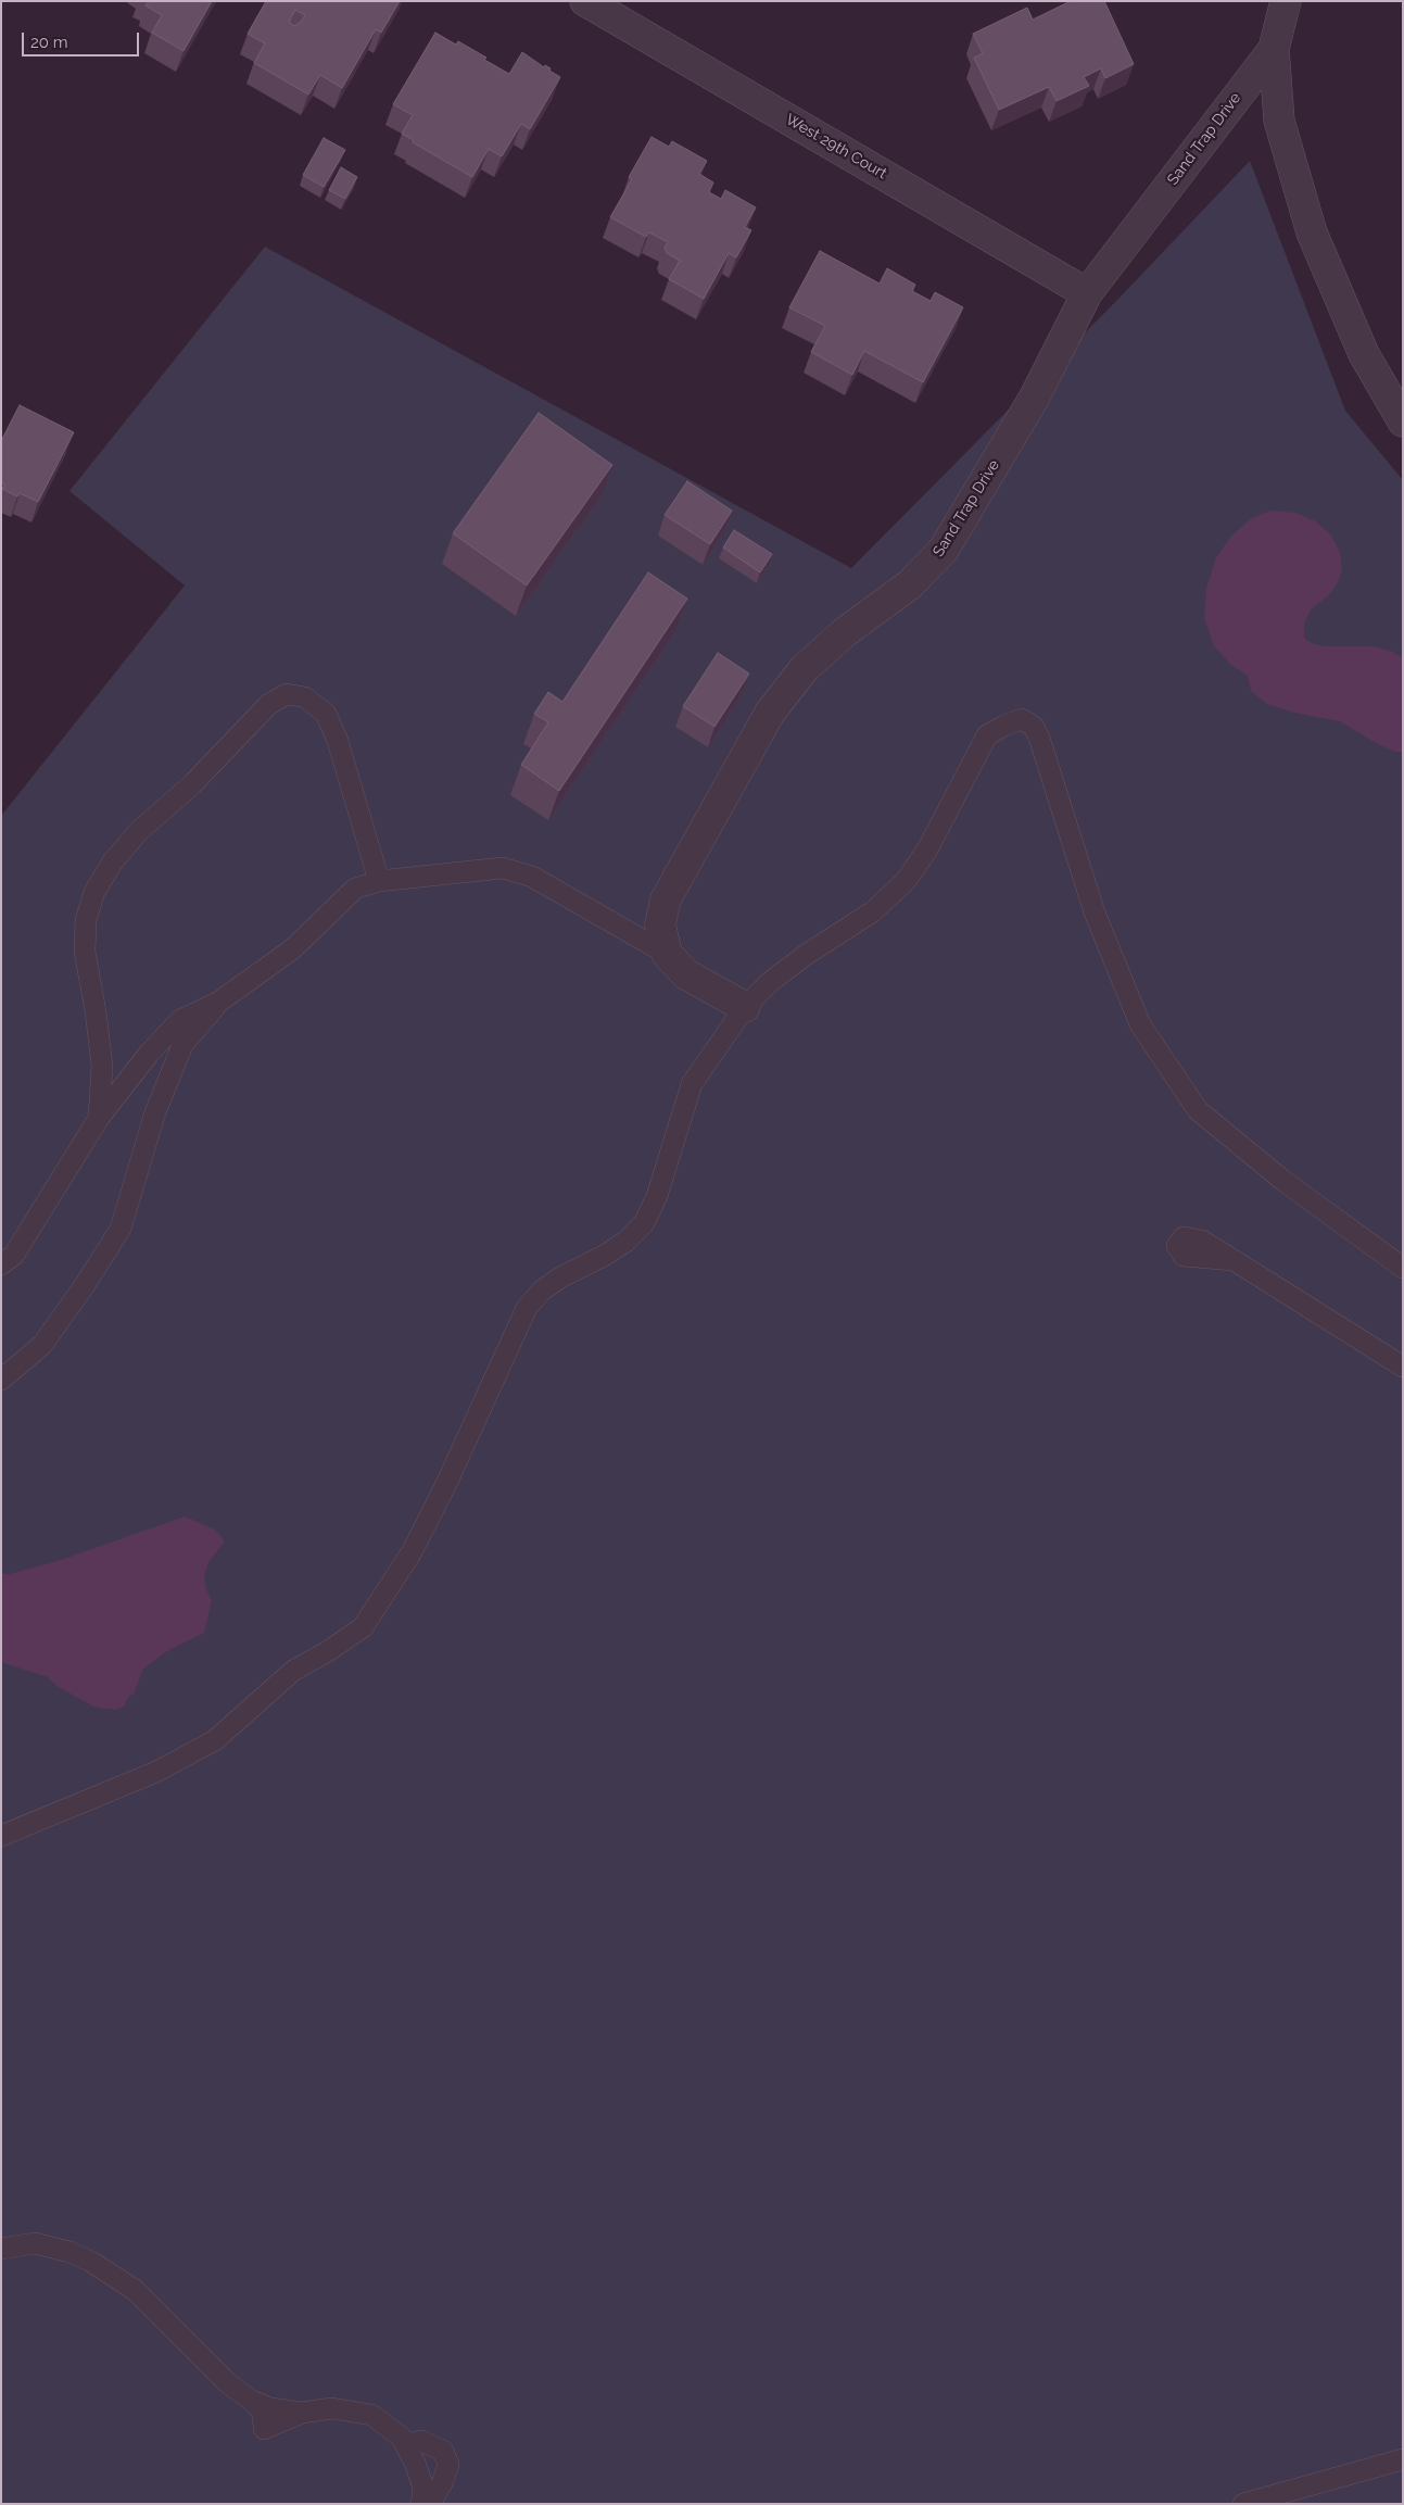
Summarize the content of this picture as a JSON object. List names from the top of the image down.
{
  "streets": {
    "street": ["Sand Trap Drive", "West 29th Court"]
  },
  "crossings": [
    ["Sand Trap Drive", "West 29th Court"]
  ],
  "scale_bar": "20 m"
}
